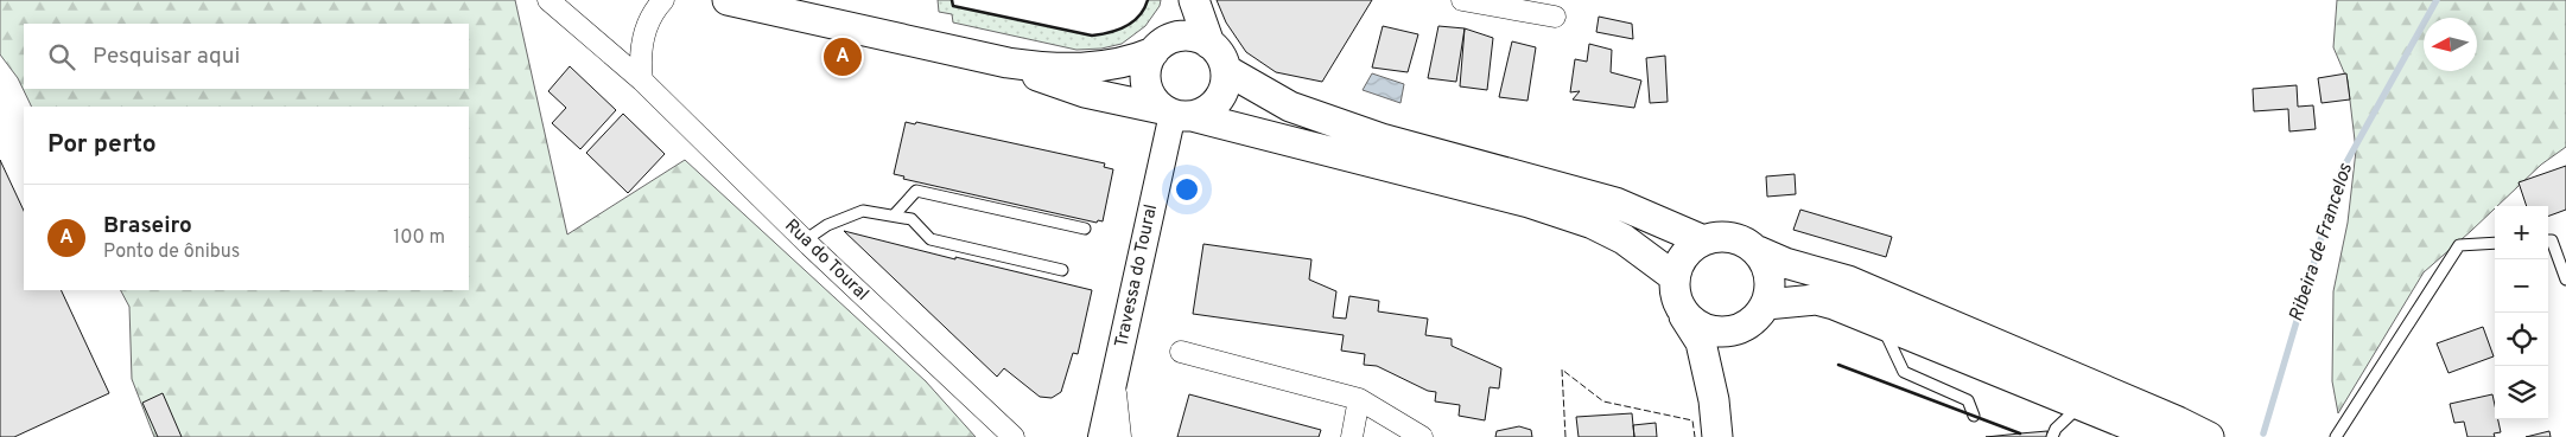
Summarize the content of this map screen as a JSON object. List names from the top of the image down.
{
  "streets": {
    "street": ["Rua do Toural", "Travessa do Toural"]
  },
  "water": ["Ribeira de Francelos"],
  "north": "left",
  "page": {
    "search": "Pesquisar aqui",
    "pins": "A",
    "heading": "Por perto",
    "list": [
      {
        "mark": "A",
        "name": "Braseiro",
        "note": "Ponto de ônibus",
        "value": "100 m"
      }
    ],
    "map_buttons": ["+", "−"]
  }
}
